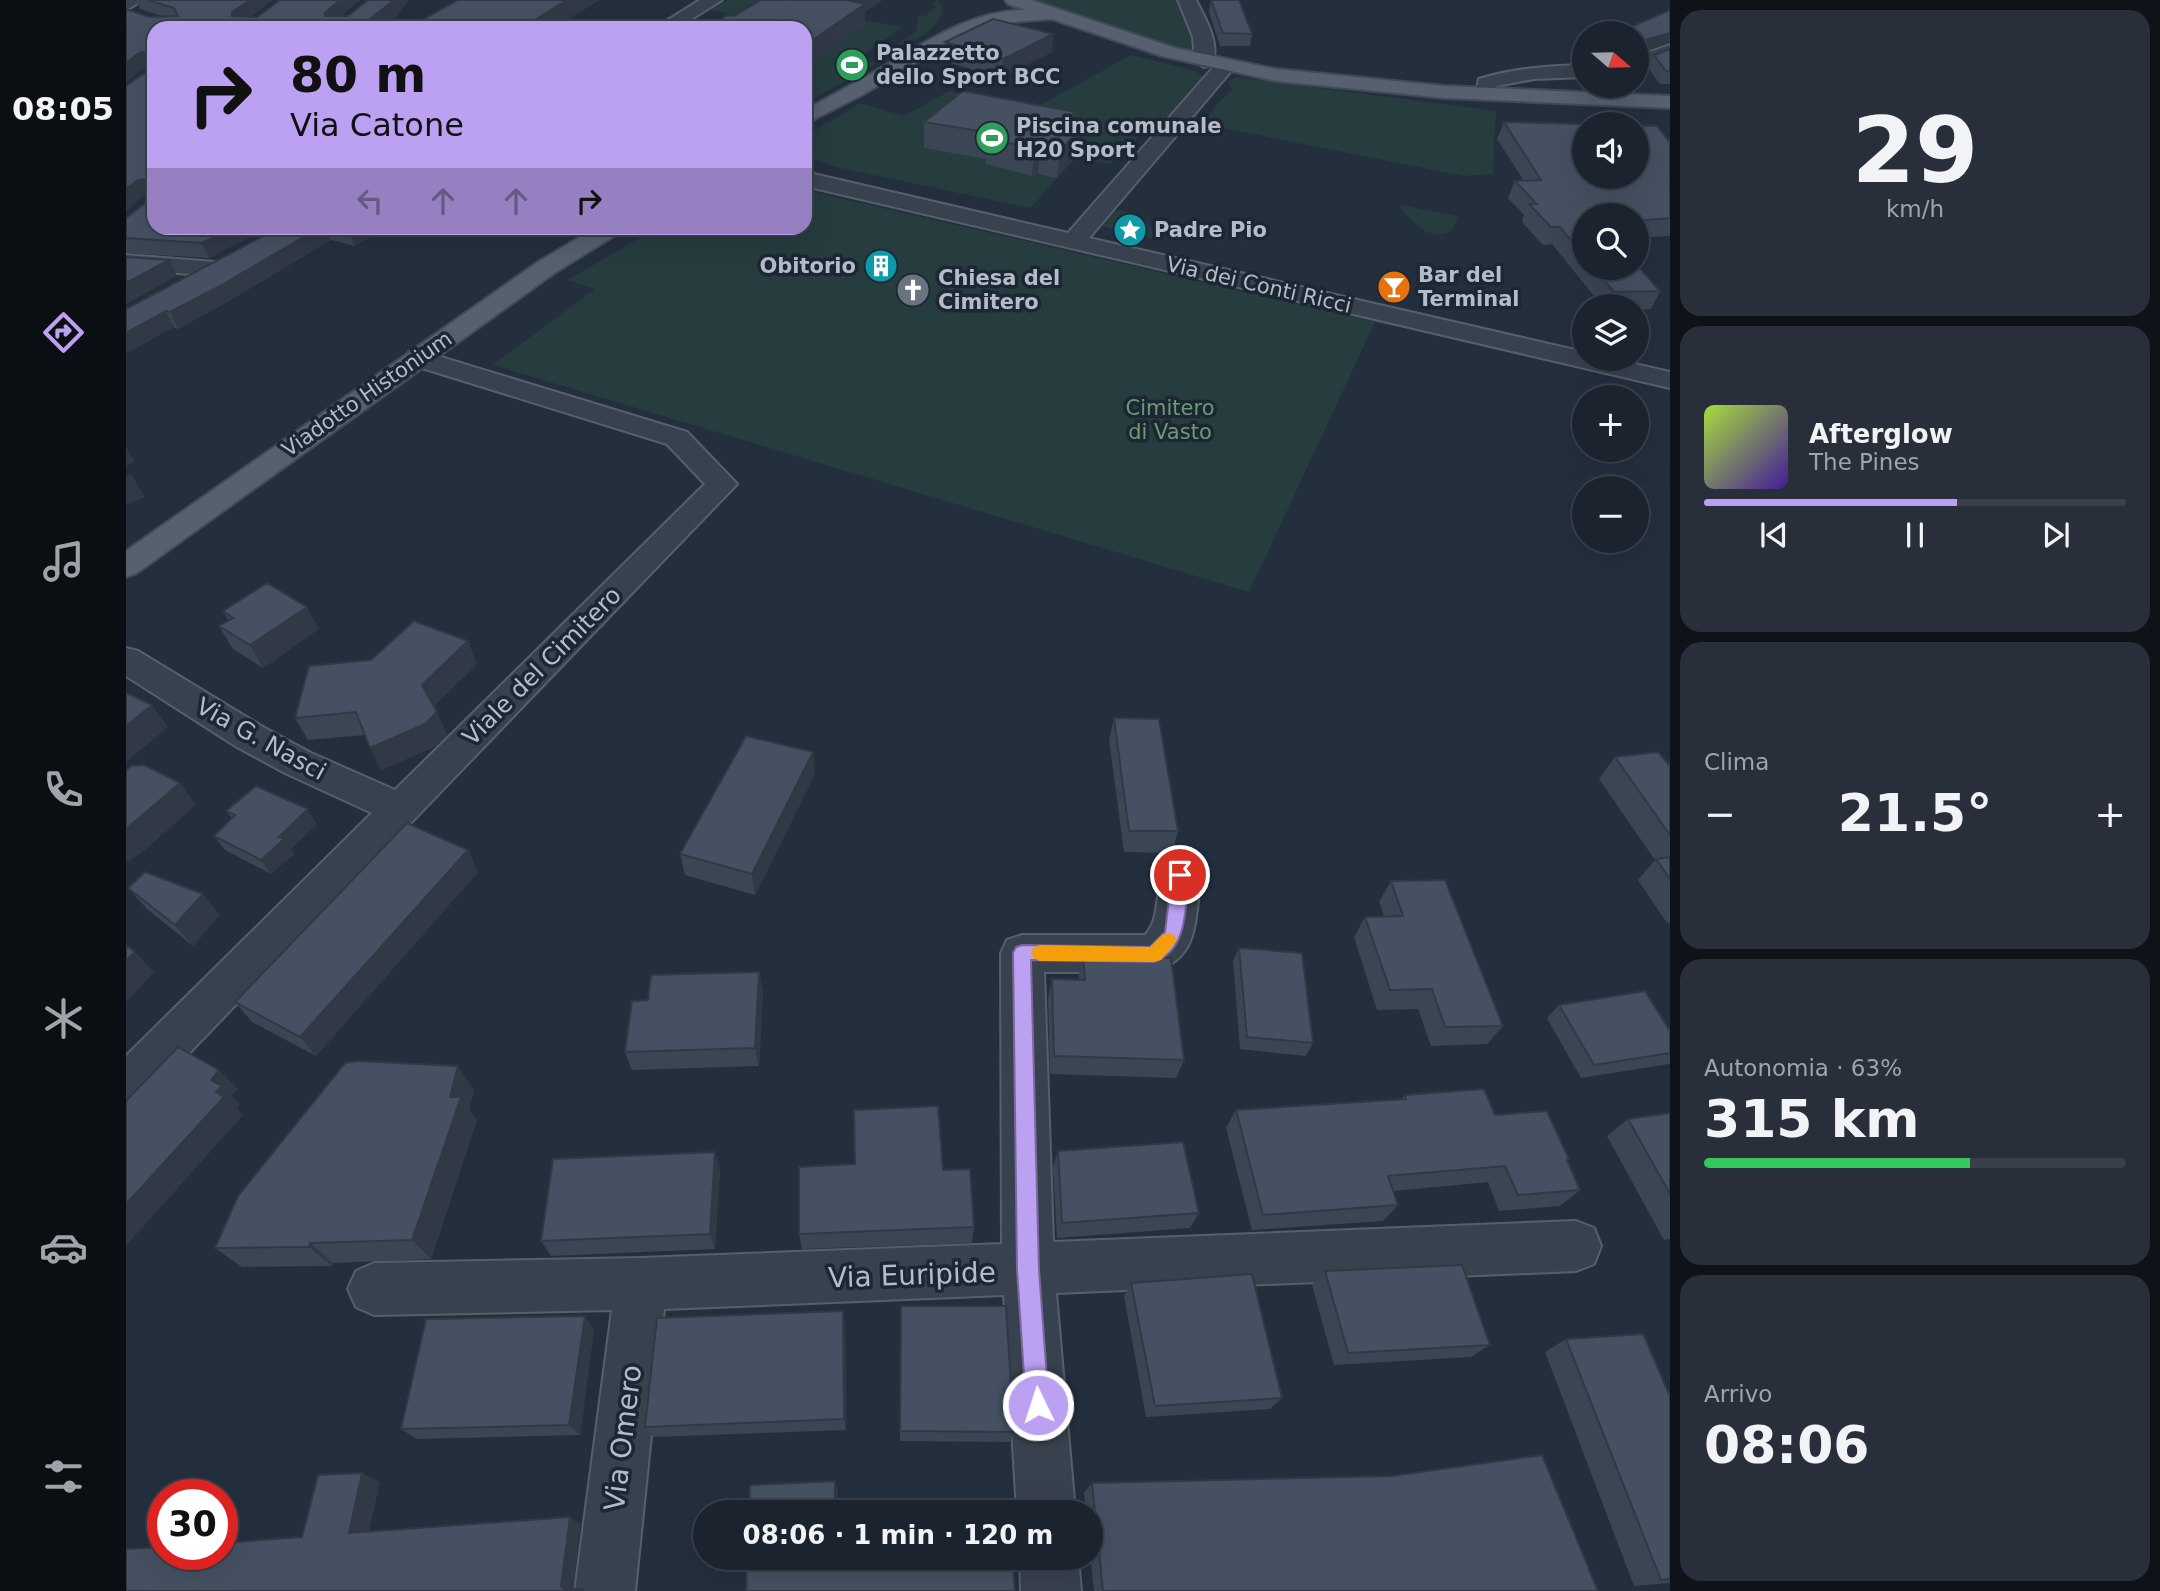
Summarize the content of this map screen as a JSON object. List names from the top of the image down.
{
  "streets": {
    "main road": ["Viadotto Histonium"],
    "street": [
      "Via dei Conti Ricci",
      "Viale del Cimitero",
      "Via G. Nasci",
      "Via Euripide",
      "Via Omero"
    ]
  },
  "crossings": [
    ["Viadotto Histonium", "Viale del Cimitero"],
    ["Viale del Cimitero", "Via G. Nasci"],
    ["Via Euripide", "Via Omero"]
  ],
  "parks": ["Cimitero di Vasto"],
  "places": {
    "sports": ["Palazzetto dello Sport BCC", "Piscina comunale H20 Sport"],
    "place": ["Padre Pio"],
    "building": ["Obitorio"],
    "bar": ["Bar del Terminal"],
    "church": ["Chiesa del Cimitero"]
  },
  "north": "right",
  "page": {
    "tabs": "08:05",
    "tile": [
      ["29", "km/h"],
      "Clima",
      ["Autonomia · 63%", "315 km"],
      ["Arrivo", "08:06"]
    ],
    "map_buttons": ["+", "−"],
    "turn": ["80 m", "Via Catone"],
    "song": ["Afterglow", "The Pines"],
    "heat": ["−", "21.5°", "+"],
    "limit": "30",
    "trip": "08:06 · 1 min · 120 m"
  }
}
